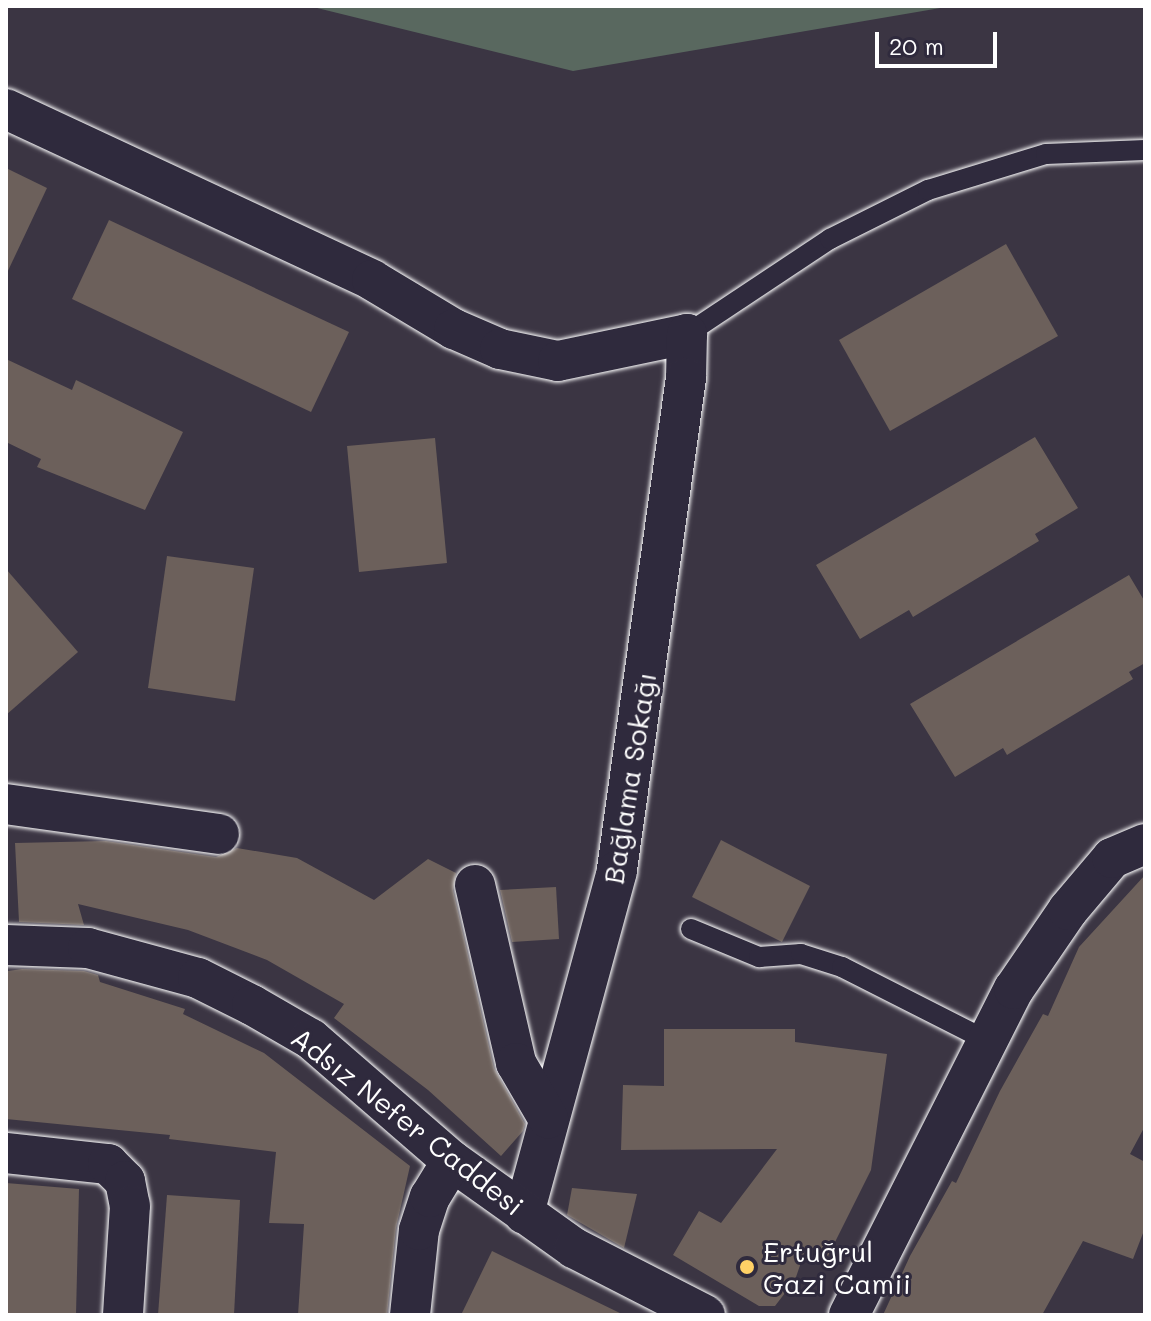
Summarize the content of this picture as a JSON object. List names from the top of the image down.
{
  "streets": {
    "street": ["Bağlama Sokağı", "Adsız Nefer Caddesi"]
  },
  "crossings": [
    ["Bağlama Sokağı", "Adsız Nefer Caddesi"]
  ],
  "places": ["Ertuğrul Gazi Camii"],
  "scale_bar": "20 m"
}
